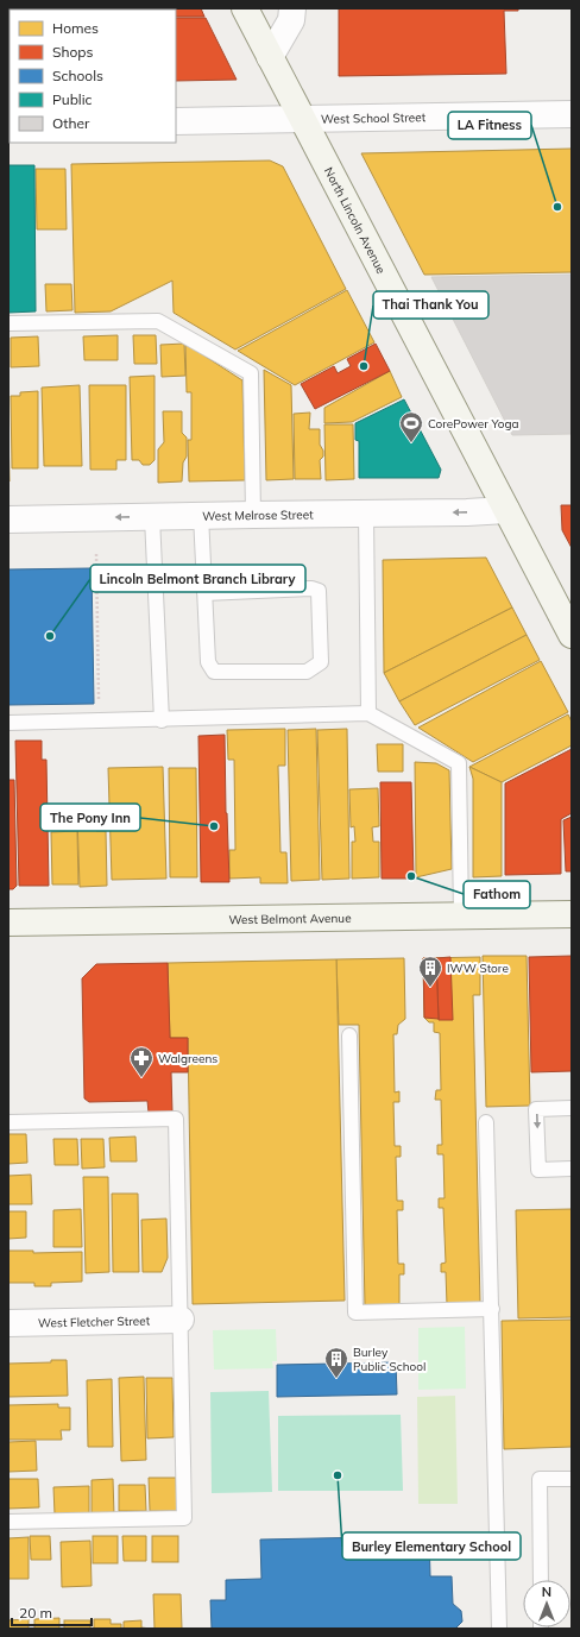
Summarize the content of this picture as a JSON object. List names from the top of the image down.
{
  "streets": {
    "main road": ["North Lincoln Avenue", "West Belmont Avenue"],
    "street": ["West School Street", "West Melrose Street", "West Fletcher Street"]
  },
  "crossings": [
    ["West School Street", "North Lincoln Avenue"],
    ["North Lincoln Avenue", "West Melrose Street"]
  ],
  "one_way": ["West Melrose Street"],
  "places": {
    "other": [
      "LA Fitness",
      "Thai Thank You",
      "Lincoln Belmont Branch Library",
      "The Pony Inn",
      "Fathom",
      "Burley Elementary School"
    ],
    "sports": ["CorePower Yoga"],
    "building": ["IWW Store", "Burley Public School"],
    "pharmacy": ["Walgreens"]
  },
  "legend": [
    "Homes",
    "Shops",
    "Schools",
    "Public",
    "Other"
  ],
  "scale_bar": "20 m",
  "north": "top"
}
